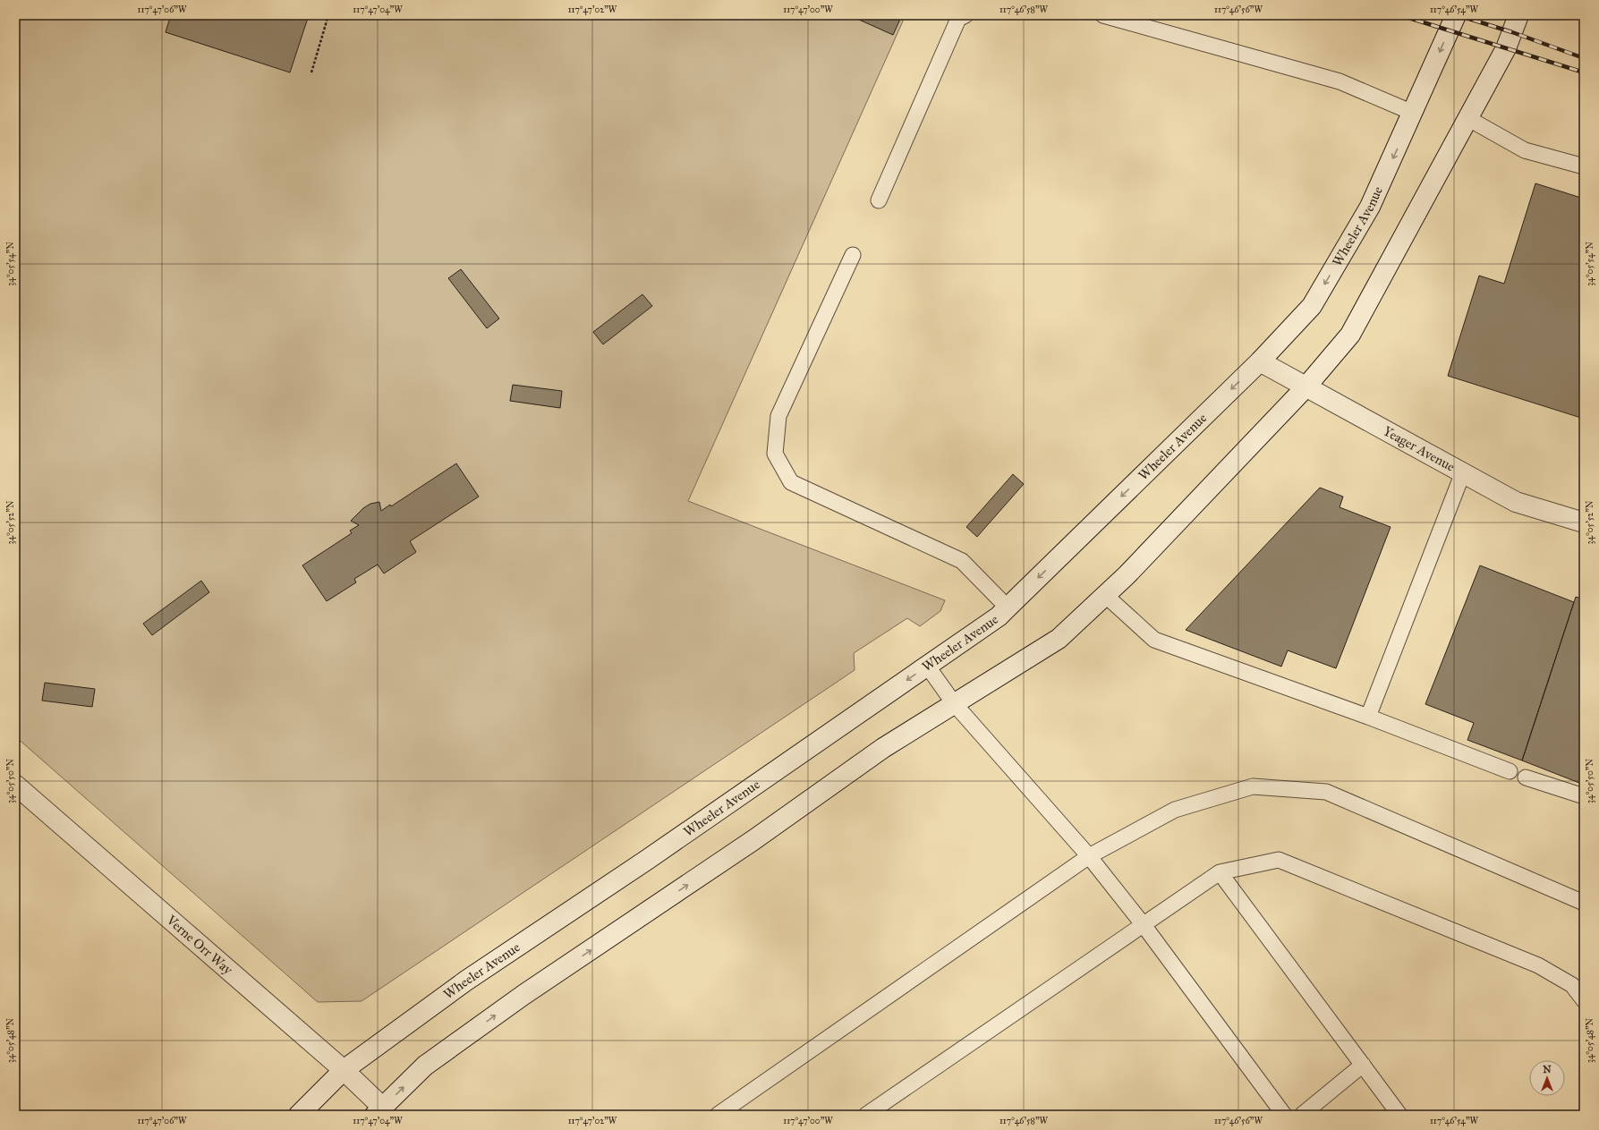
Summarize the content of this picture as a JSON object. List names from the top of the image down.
{
  "streets": {
    "street": ["Wheeler Avenue", "Yeager Avenue", "Verne Orr Way"]
  },
  "crossings": [
    ["Wheeler Avenue", "Yeager Avenue"],
    ["Wheeler Avenue", "Verne Orr Way"]
  ],
  "north": "top",
  "coordinates": [
    "117°47'06\"W",
    "117°47'04\"W",
    "117°47'02\"W",
    "117°47'00\"W",
    "117°46'58\"W",
    "117°46'56\"W",
    "117°46'54\"W",
    "34°05'54\"N",
    "34°05'52\"N",
    "34°05'50\"N",
    "34°05'48\"N"
  ]
}
